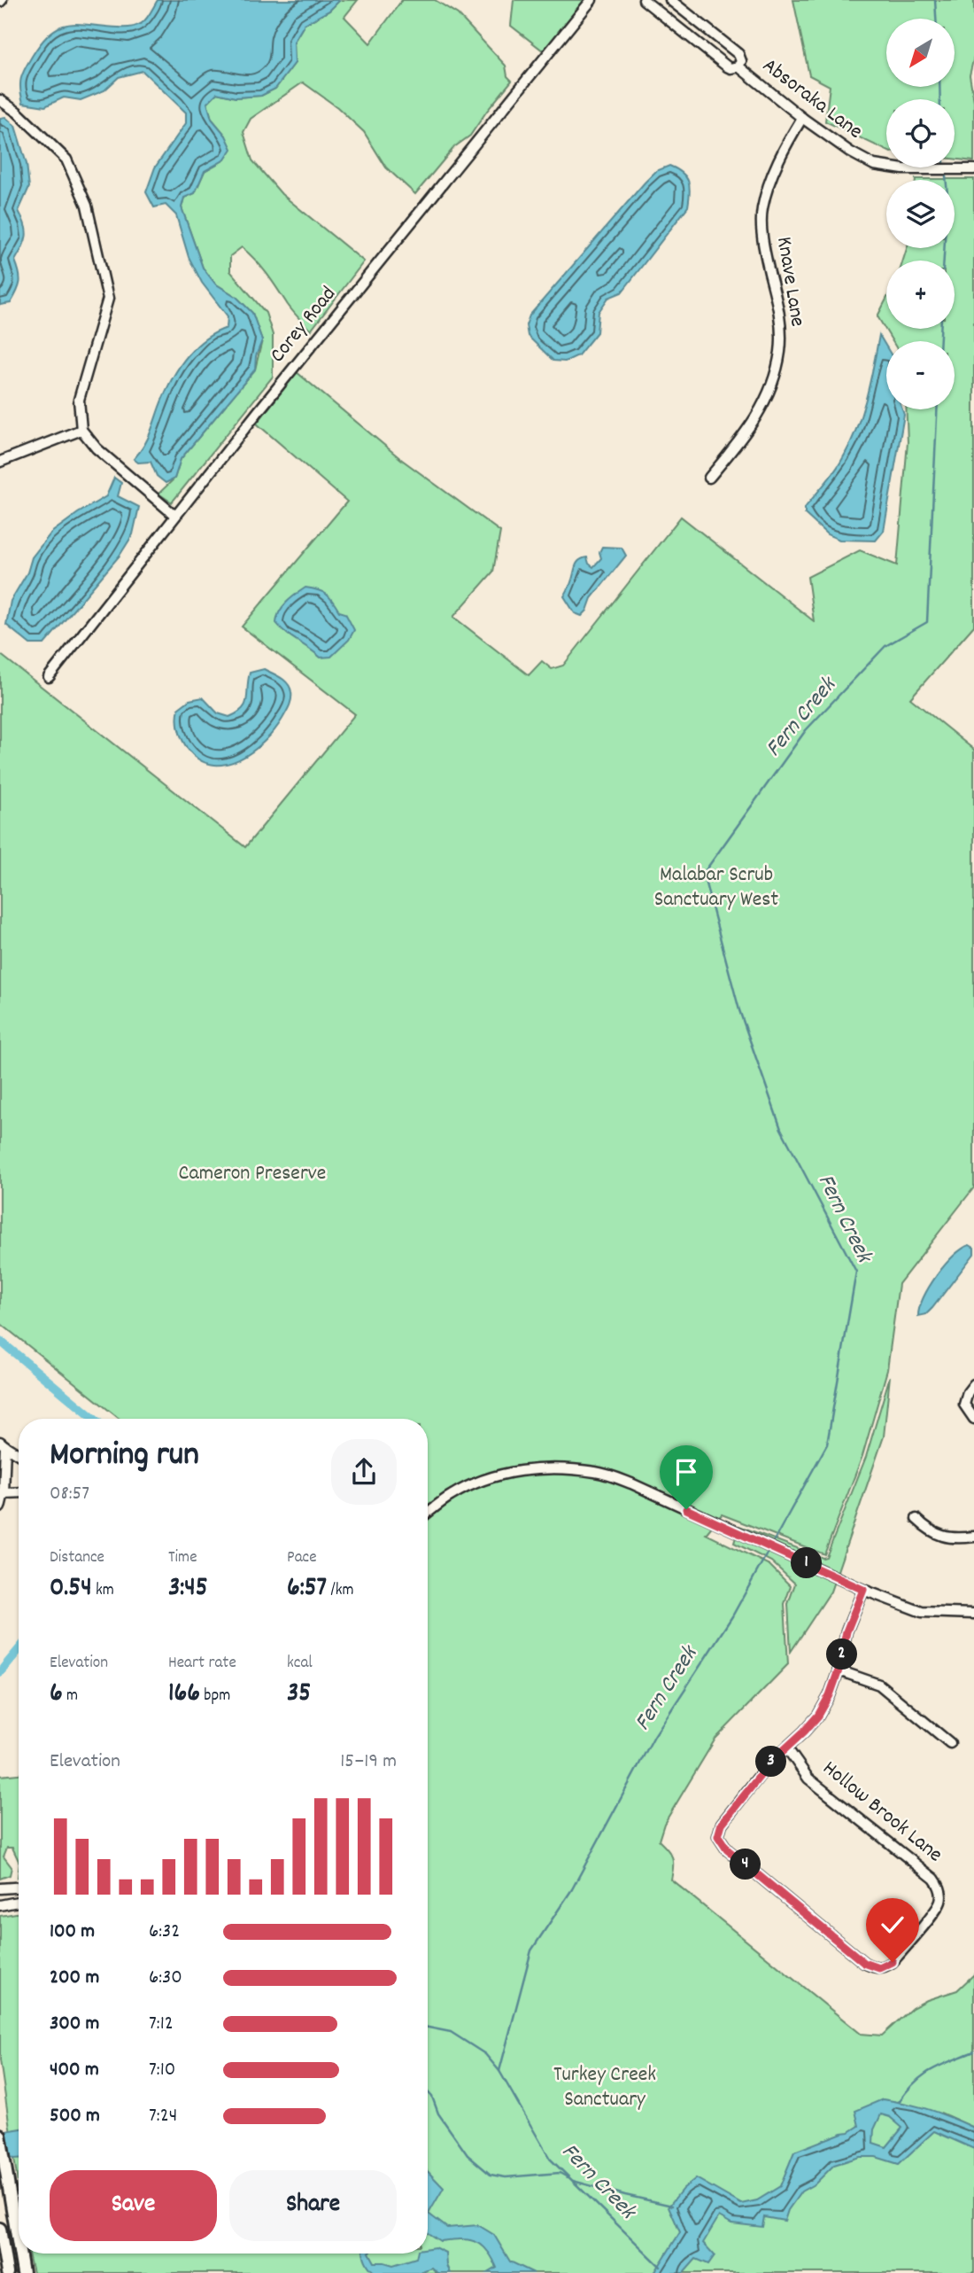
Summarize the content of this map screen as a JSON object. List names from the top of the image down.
{
  "streets": {
    "street": [
      "Absoraka Lane",
      "Knave Lane",
      "Corey Road",
      "Hollow Brook Lane"
    ]
  },
  "crossings": [
    ["Absoraka Lane", "Knave Lane"]
  ],
  "water": ["Fern Creek"],
  "parks": ["Malabar Scrub Sanctuary West", "Cameron Preserve", "Turkey Creek Sanctuary"],
  "north": "bottom left",
  "page": {
    "map_buttons": ["+", "−"],
    "heading": ["Morning run", "08:57"],
    "stats": [
      ["Distance", "0.54 km"],
      ["Time", "3:45"],
      ["Pace", "6:57 /km"],
      ["Elevation", "6 m"],
      ["Heart rate", "166 bpm"],
      ["kcal", "35"]
    ],
    "pins": [
      "1",
      "2",
      "3",
      "4"
    ],
    "chart": ["Elevation", "15–19 m"],
    "list": [
      {
        "name": "100 m",
        "note": "6:32"
      },
      {
        "name": "200 m",
        "note": "6:30"
      },
      {
        "name": "300 m",
        "note": "7:12"
      },
      {
        "name": "400 m",
        "note": "7:10"
      },
      {
        "name": "500 m",
        "note": "7:24"
      }
    ],
    "buttons": ["Save", "Share"]
  }
}
